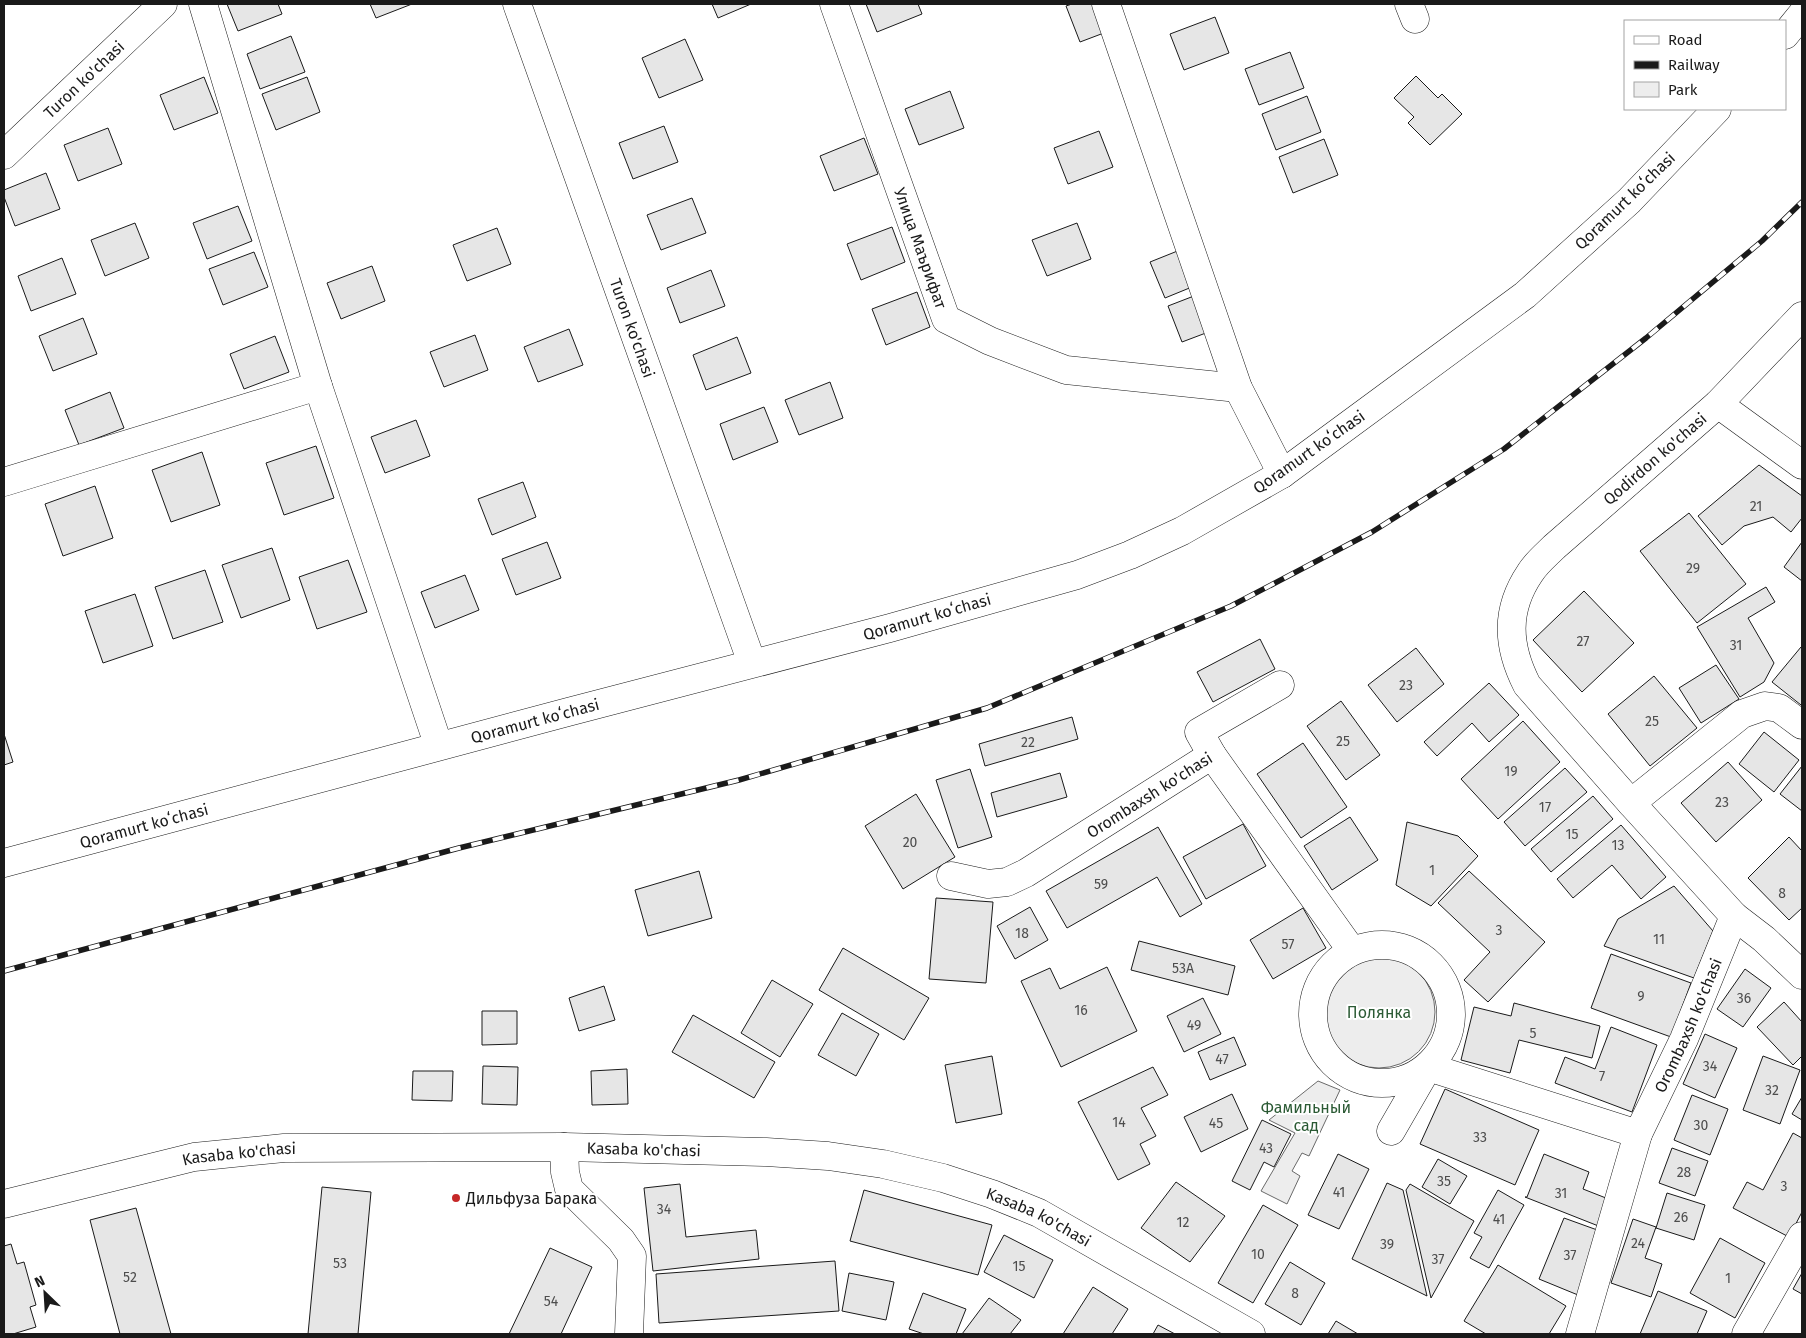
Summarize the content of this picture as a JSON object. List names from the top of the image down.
{
  "streets": {
    "street": [
      "Turon ko'chasi",
      "Qoramurt koʻchasi",
      "Улица Маърифат",
      "Qodirdon ko'chasi",
      "Orombaxsh ko'chasi",
      "Kasaba ko'chasi"
    ]
  },
  "crossings": [
    ["Turon ko'chasi", "Qoramurt koʻchasi"],
    ["Qodirdon ko'chasi", "Orombaxsh ko'chasi"]
  ],
  "parks": ["Полянка", "Фамильный сад"],
  "places": ["Дильфуза Барака"],
  "house_numbers": [
    "21",
    "29",
    "27",
    "31",
    "23",
    "25",
    "25",
    "22",
    "19",
    "23",
    "17",
    "15",
    "20",
    "13",
    "1",
    "59",
    "8",
    "3",
    "18",
    "11",
    "57",
    "53А",
    "9",
    "36",
    "16",
    "49",
    "5",
    "47",
    "34",
    "7",
    "32",
    "14",
    "45",
    "30",
    "33",
    "43",
    "28",
    "35",
    "3",
    "41",
    "31",
    "34",
    "26",
    "41",
    "12",
    "24",
    "39",
    "10",
    "37",
    "37",
    "53",
    "15",
    "52",
    "1",
    "8",
    "54"
  ],
  "legend": ["Road", "Railway", "Park"],
  "north": "top left"
}
